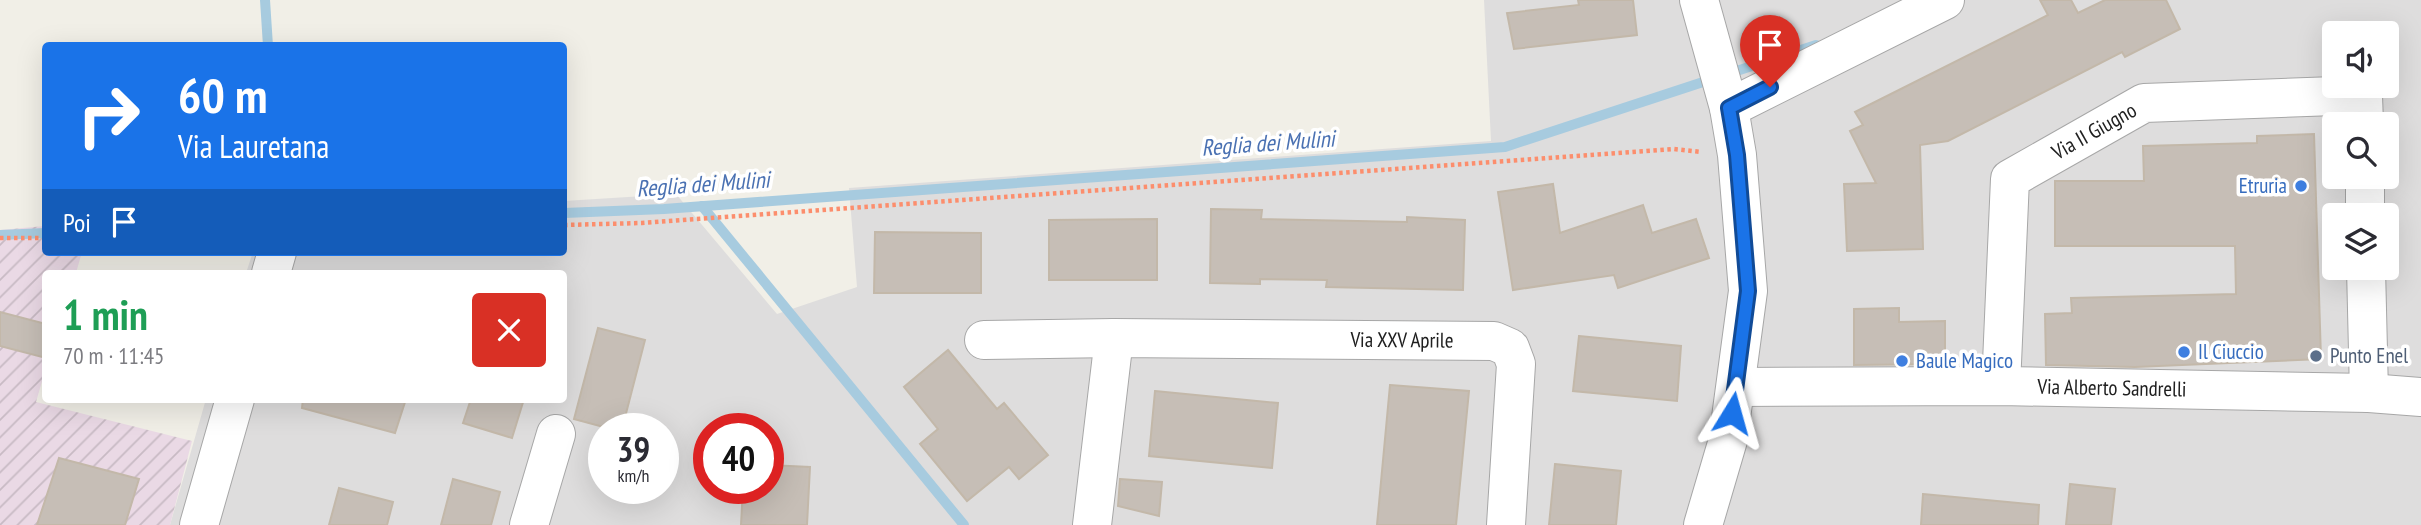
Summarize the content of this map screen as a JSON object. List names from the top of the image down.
{
  "streets": {
    "street": ["Via II Giugno", "Via XXV Aprile", "Via Alberto Sandrelli"]
  },
  "crossings": [
    ["Via II Giugno", "Via Alberto Sandrelli"]
  ],
  "water": ["Reglia dei Mulini"],
  "places": [
    "Etruria",
    "Il Ciuccio",
    "Punto Enel",
    "Baule Magico"
  ],
  "page": {
    "turn": ["60 m", "Via Lauretana"],
    "then": "Poi",
    "heading": ["1 min", "70 m · 11:45"],
    "speed": "39 km/h",
    "limit": "40"
  }
}
